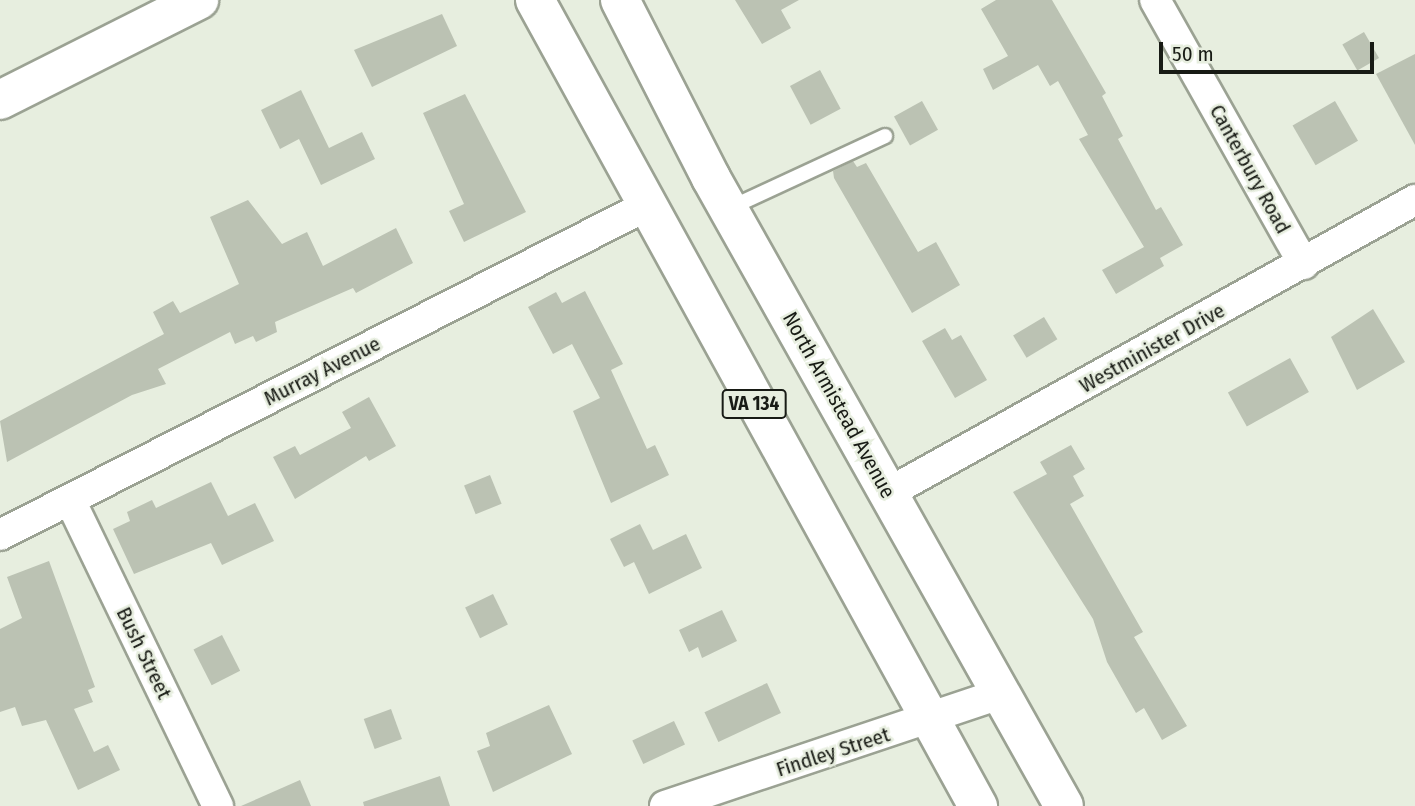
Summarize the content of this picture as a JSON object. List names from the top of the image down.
{
  "streets": {
    "main road": ["VA 134", "North Armistead Avenue"],
    "street": [
      "Canterbury Road",
      "Westminister Drive",
      "Murray Avenue",
      "Bush Street",
      "Findley Street"
    ]
  },
  "crossings": [
    ["Canterbury Road", "Westminister Drive"],
    ["Westminister Drive", "North Armistead Avenue"],
    ["Murray Avenue", "VA 134"],
    ["Murray Avenue", "Bush Street"],
    ["VA 134", "Findley Street"],
    ["North Armistead Avenue", "Findley Street"]
  ],
  "scale_bar": "50 m"
}
